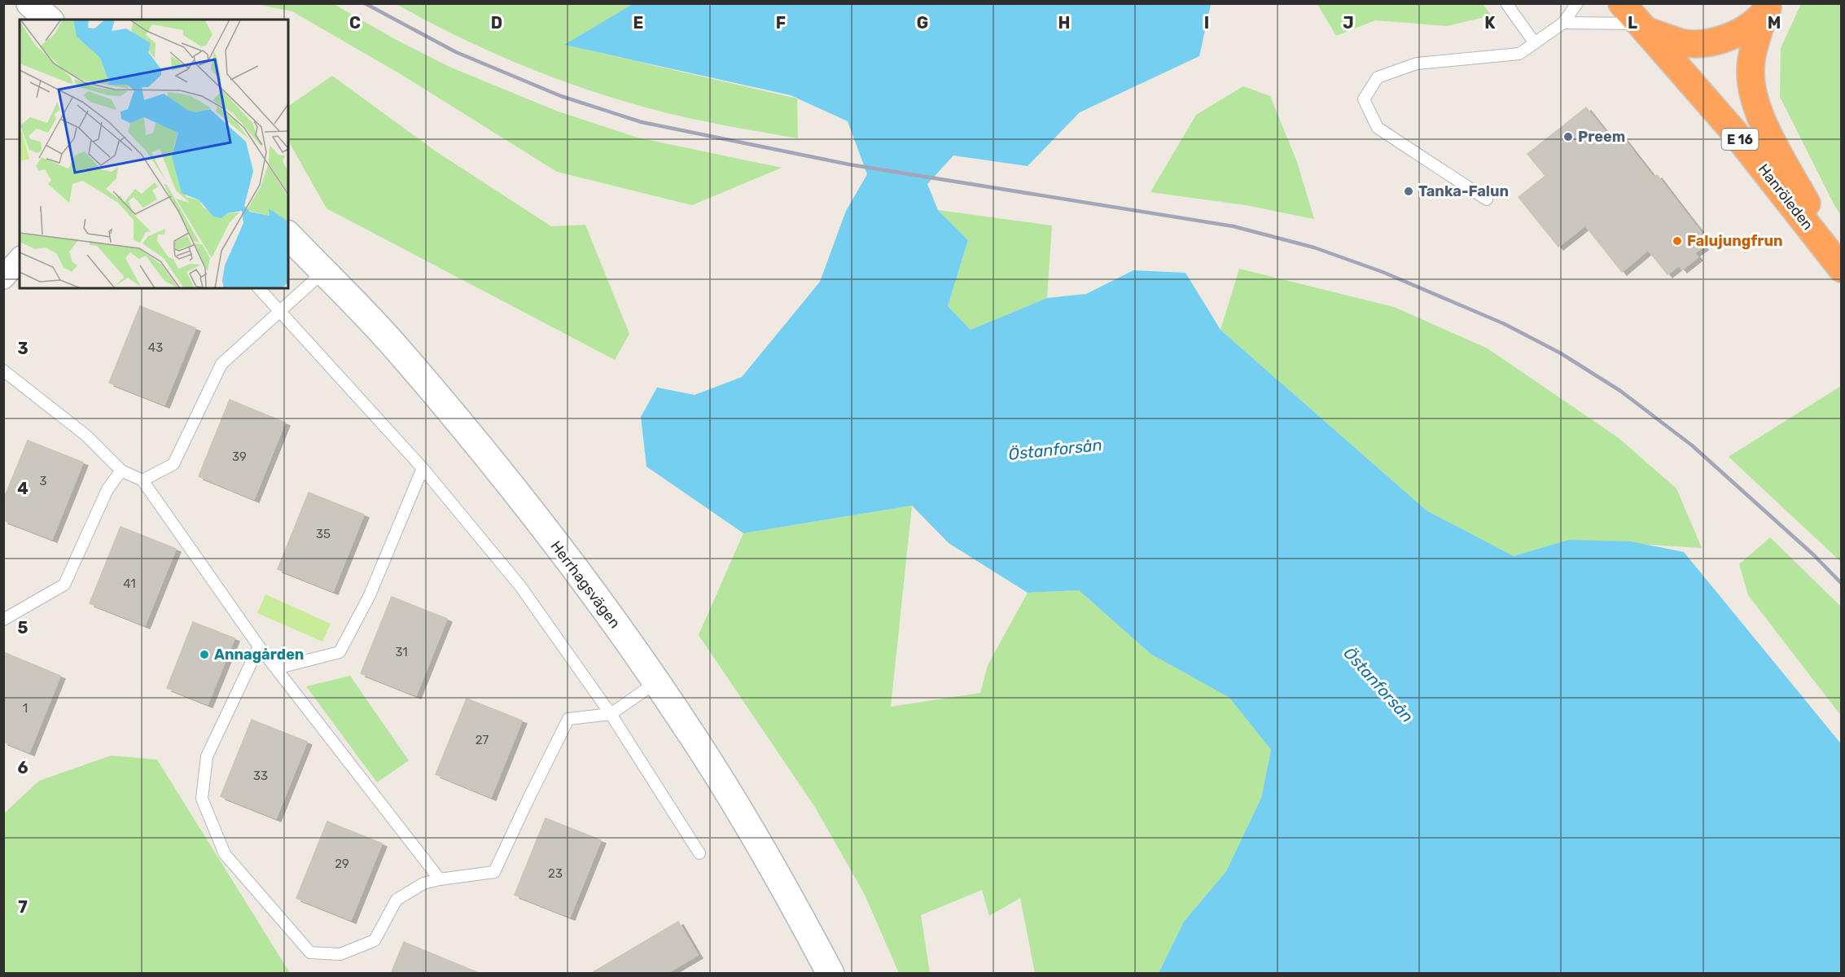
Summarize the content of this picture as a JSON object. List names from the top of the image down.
{
  "streets": {
    "highway": ["E 16", "Hanröleden"],
    "street": ["Herrhagsvägen"]
  },
  "crossings": [
    ["E 16", "Hanröleden"]
  ],
  "water": ["Östanforsån"],
  "places": [
    "Preem",
    "Tanka-Falun",
    "Falujungfrun",
    "Annagården"
  ],
  "house_numbers": [
    "43",
    "39",
    "3",
    "35",
    "41",
    "31",
    "1",
    "27",
    "33",
    "29",
    "23"
  ],
  "grid": {
    "columns": [
      "C",
      "D",
      "E",
      "F",
      "G",
      "H",
      "I",
      "J",
      "K",
      "L",
      "M"
    ],
    "rows": [
      "3",
      "4",
      "5",
      "6",
      "7"
    ]
  }
}
